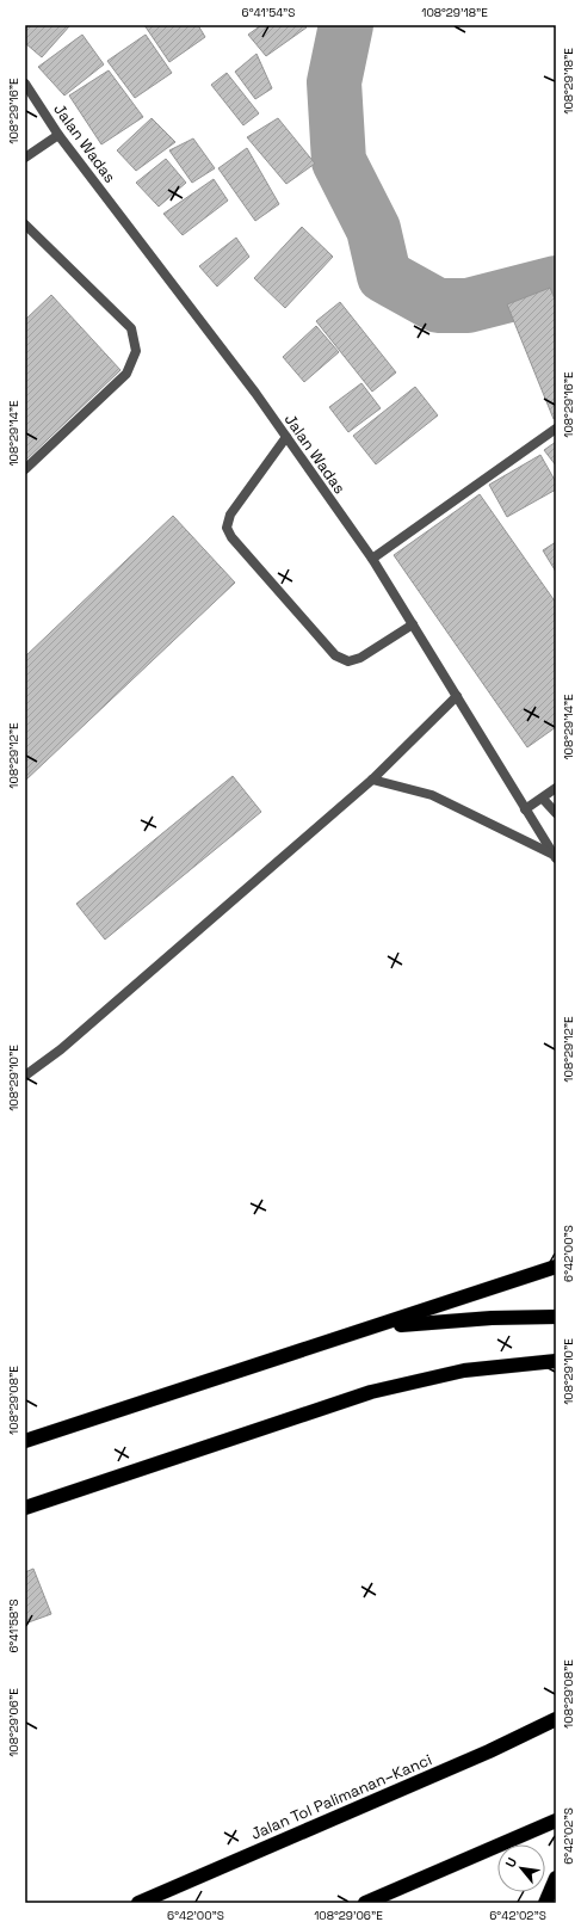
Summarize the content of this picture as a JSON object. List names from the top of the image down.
{
  "streets": {
    "highway": ["Jalan Tol Palimanan–Kanci"],
    "street": ["Jalan Wadas"]
  },
  "north": "top left",
  "coordinates": [
    "6°41'54\"S",
    "108°29'18\"E",
    "108°29'16\"E",
    "108°29'14\"E",
    "108°29'12\"E",
    "108°29'10\"E",
    "6°42'00\"S",
    "108°29'08\"E",
    "6°41'58\"S",
    "108°29'06\"E",
    "6°42'02\"S"
  ]
}
